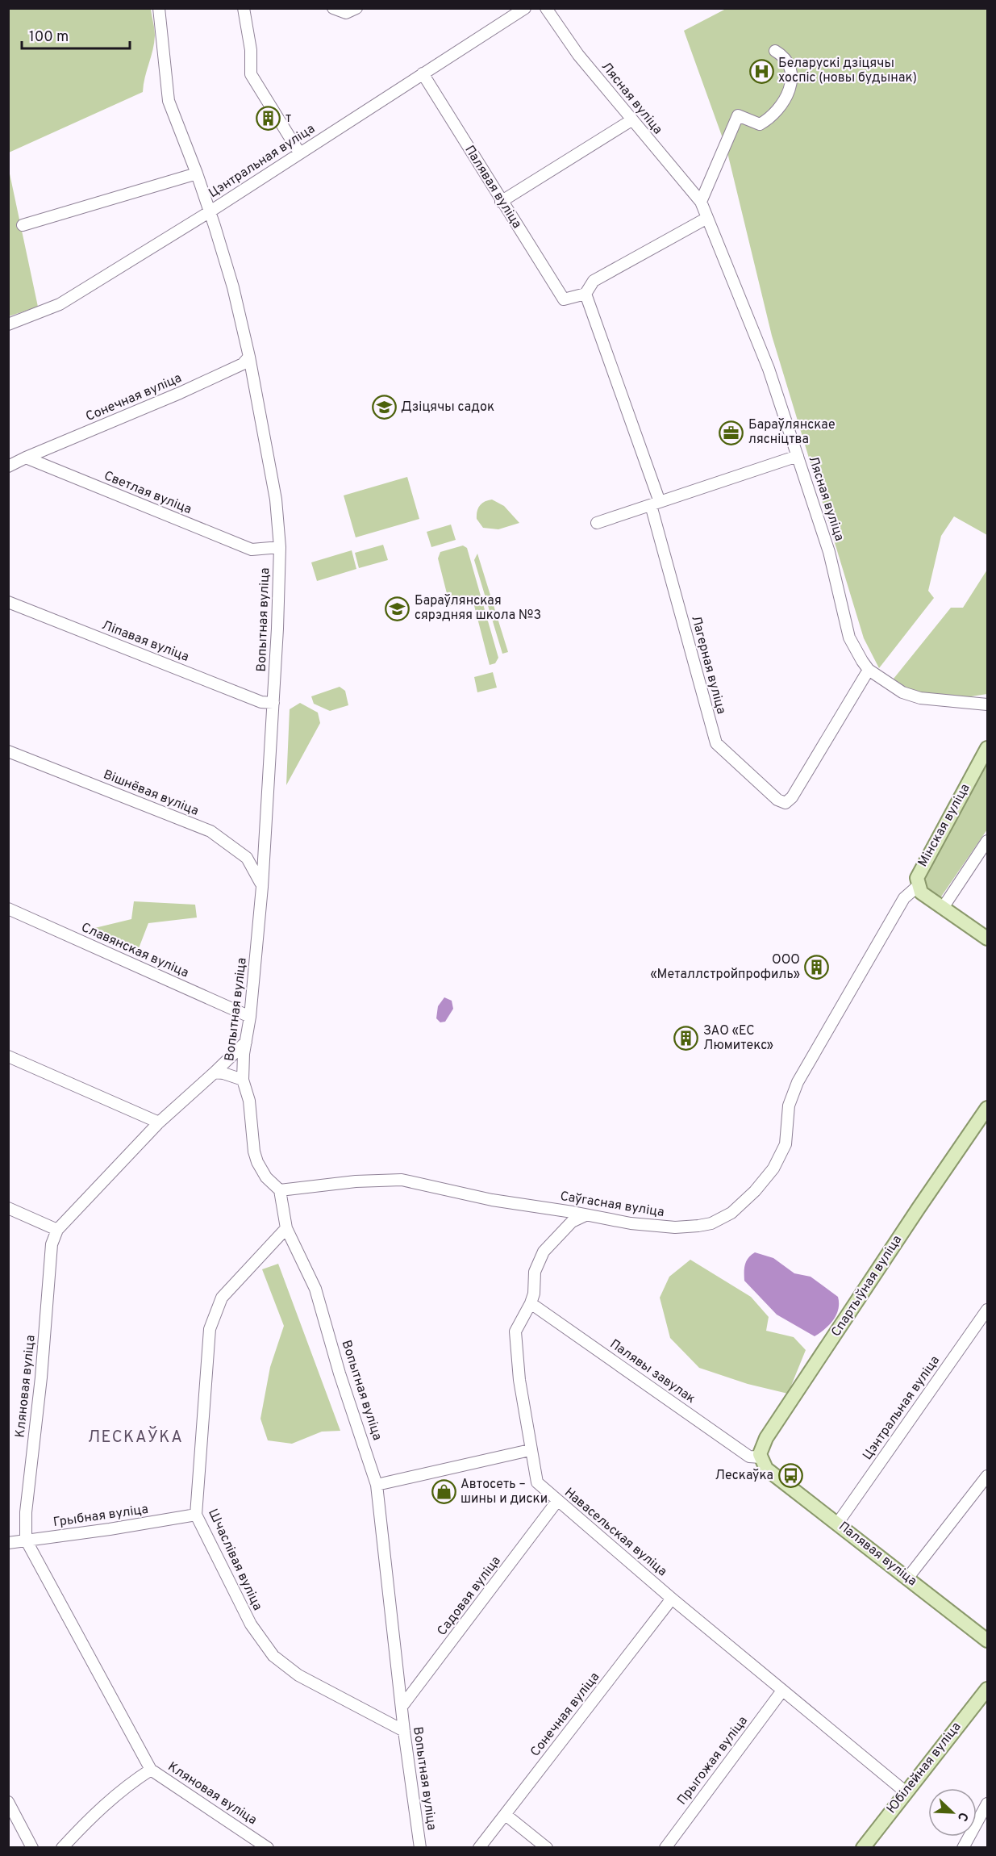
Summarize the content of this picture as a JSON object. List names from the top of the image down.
{
  "streets": {
    "main road": [
      "Палявая вуліца",
      "Мінская вуліца",
      "Спартыўная вуліца",
      "Юбілейная вуліца"
    ],
    "street": [
      "Лясная вуліца",
      "Цэнтральная вуліца",
      "Сонечная вуліца",
      "Светлая вуліца",
      "Вопытная вуліца",
      "Ліпавая вуліца",
      "Лагерная вуліца",
      "Вішнёвая вуліца",
      "Славянская вуліца",
      "Саўгасная вуліца",
      "Палявы завулак",
      "Кляновая вуліца",
      "Грыбная вуліца",
      "Навасельская вуліца",
      "Шчаслівая вуліца",
      "Садовая вуліца",
      "Прыгожая вуліца"
    ]
  },
  "crossings": [
    ["Лясная вуліца", "Лагерная вуліца"],
    ["Цэнтральная вуліца", "Палявая вуліца"],
    ["Цэнтральная вуліца", "Вопытная вуліца"],
    ["Палявая вуліца", "Лагерная вуліца"],
    ["Палявая вуліца", "Спартыўная вуліца"],
    ["Палявая вуліца", "Палявы завулак"],
    ["Сонечная вуліца", "Светлая вуліца"],
    ["Сонечная вуліца", "Вопытная вуліца"],
    ["Сонечная вуліца", "Навасельская вуліца"],
    ["Светлая вуліца", "Вопытная вуліца"],
    ["Вопытная вуліца", "Ліпавая вуліца"],
    ["Вопытная вуліца", "Вішнёвая вуліца"],
    ["Вопытная вуліца", "Славянская вуліца"],
    ["Вопытная вуліца", "Саўгасная вуліца"],
    ["Вопытная вуліца", "Кляновая вуліца"],
    ["Вопытная вуліца", "Шчаслівая вуліца"],
    ["Вопытная вуліца", "Садовая вуліца"],
    ["Мінская вуліца", "Саўгасная вуліца"],
    ["Саўгасная вуліца", "Навасельская вуліца"],
    ["Спартыўная вуліца", "Палявы завулак"],
    ["Палявы завулак", "Навасельская вуліца"],
    ["Кляновая вуліца", "Грыбная вуліца"],
    ["Грыбная вуліца", "Шчаслівая вуліца"],
    ["Навасельская вуліца", "Садовая вуліца"],
    ["Навасельская вуліца", "Прыгожая вуліца"],
    ["Навасельская вуліца", "Юбілейная вуліца"]
  ],
  "districts": ["ЛЕСКАЎКА"],
  "places": {
    "hospital": ["Беларускі дзіцячы хоспіс (новы будынак)"],
    "building": ["т", "ООО «Металлстройпрофиль»", "ЗАО «ЕС Люмитекс»"],
    "school or university": ["Дзіцячы садок", "Бараўлянская сярэдняя школа №3"],
    "office": ["Бараўлянскае лясніцтва"],
    "bus stop": ["Лескаўка"],
    "shop": ["Автосеть – шины и диски"]
  },
  "scale_bar": "100 m",
  "north": "bottom right"
}
